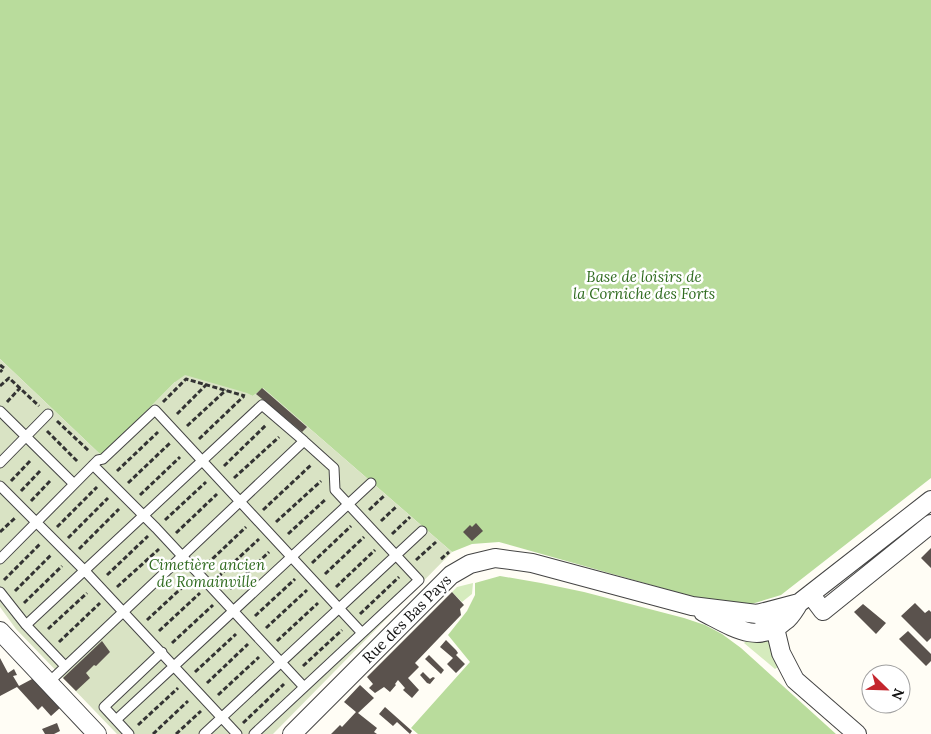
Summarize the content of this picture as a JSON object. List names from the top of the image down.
{
  "streets": {
    "street": ["Rue des Bas Pays"]
  },
  "parks": ["Base de loisirs de la Corniche des Forts", "Cimetière ancien de Romainville"],
  "north": "bottom right"
}
